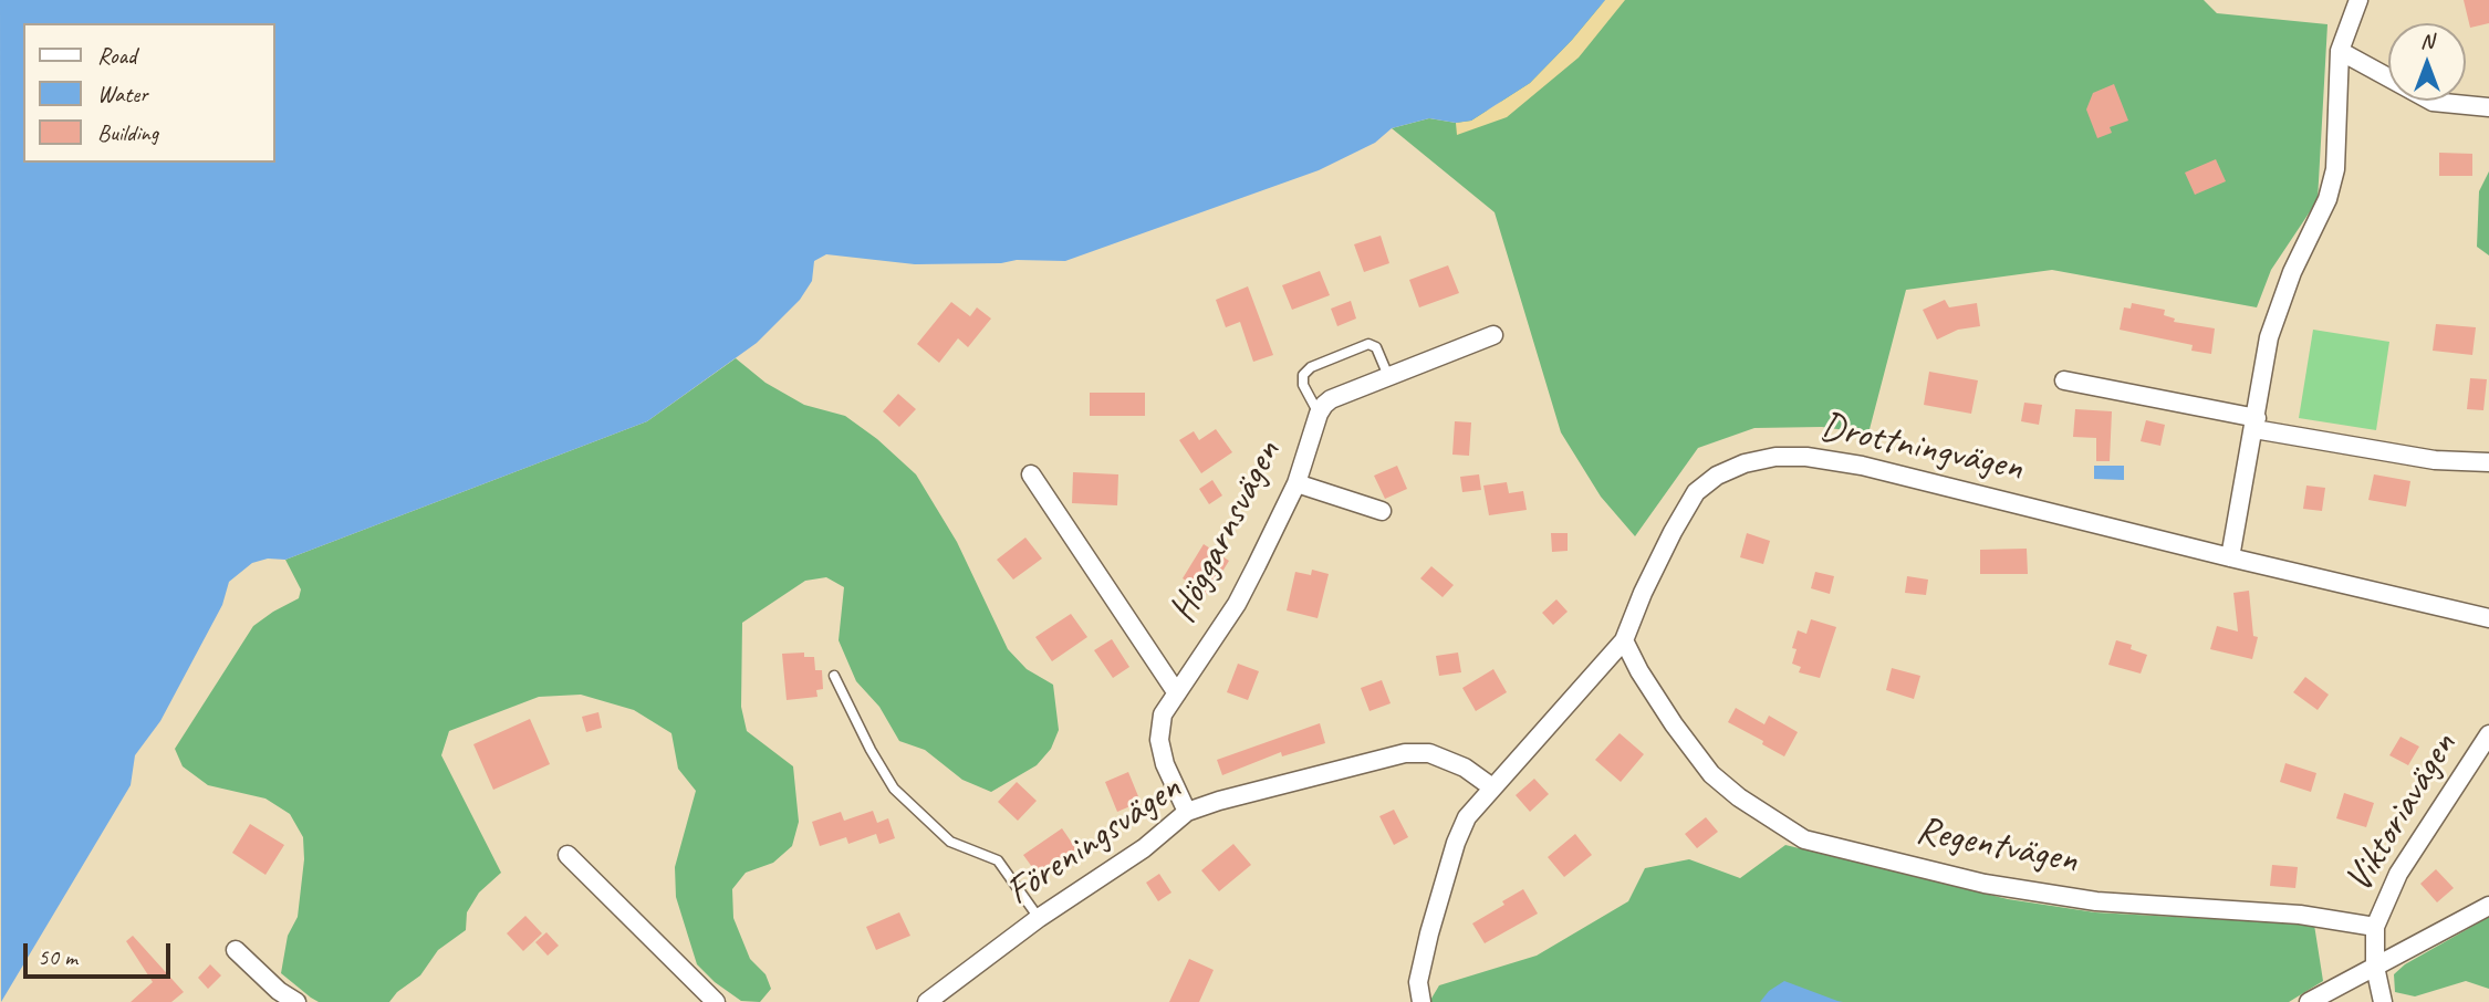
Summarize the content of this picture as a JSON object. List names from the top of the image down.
{
  "streets": {
    "street": [
      "Drottningvägen",
      "Höggarnsvägen",
      "Viktoriavägen",
      "Föreningsvägen",
      "Regentvägen"
    ]
  },
  "crossings": [
    ["Drottningvägen", "Föreningsvägen"],
    ["Drottningvägen", "Regentvägen"],
    ["Höggarnsvägen", "Föreningsvägen"],
    ["Viktoriavägen", "Regentvägen"]
  ],
  "legend": ["Road", "Water", "Building"],
  "scale_bar": "50 m",
  "north": "top"
}
